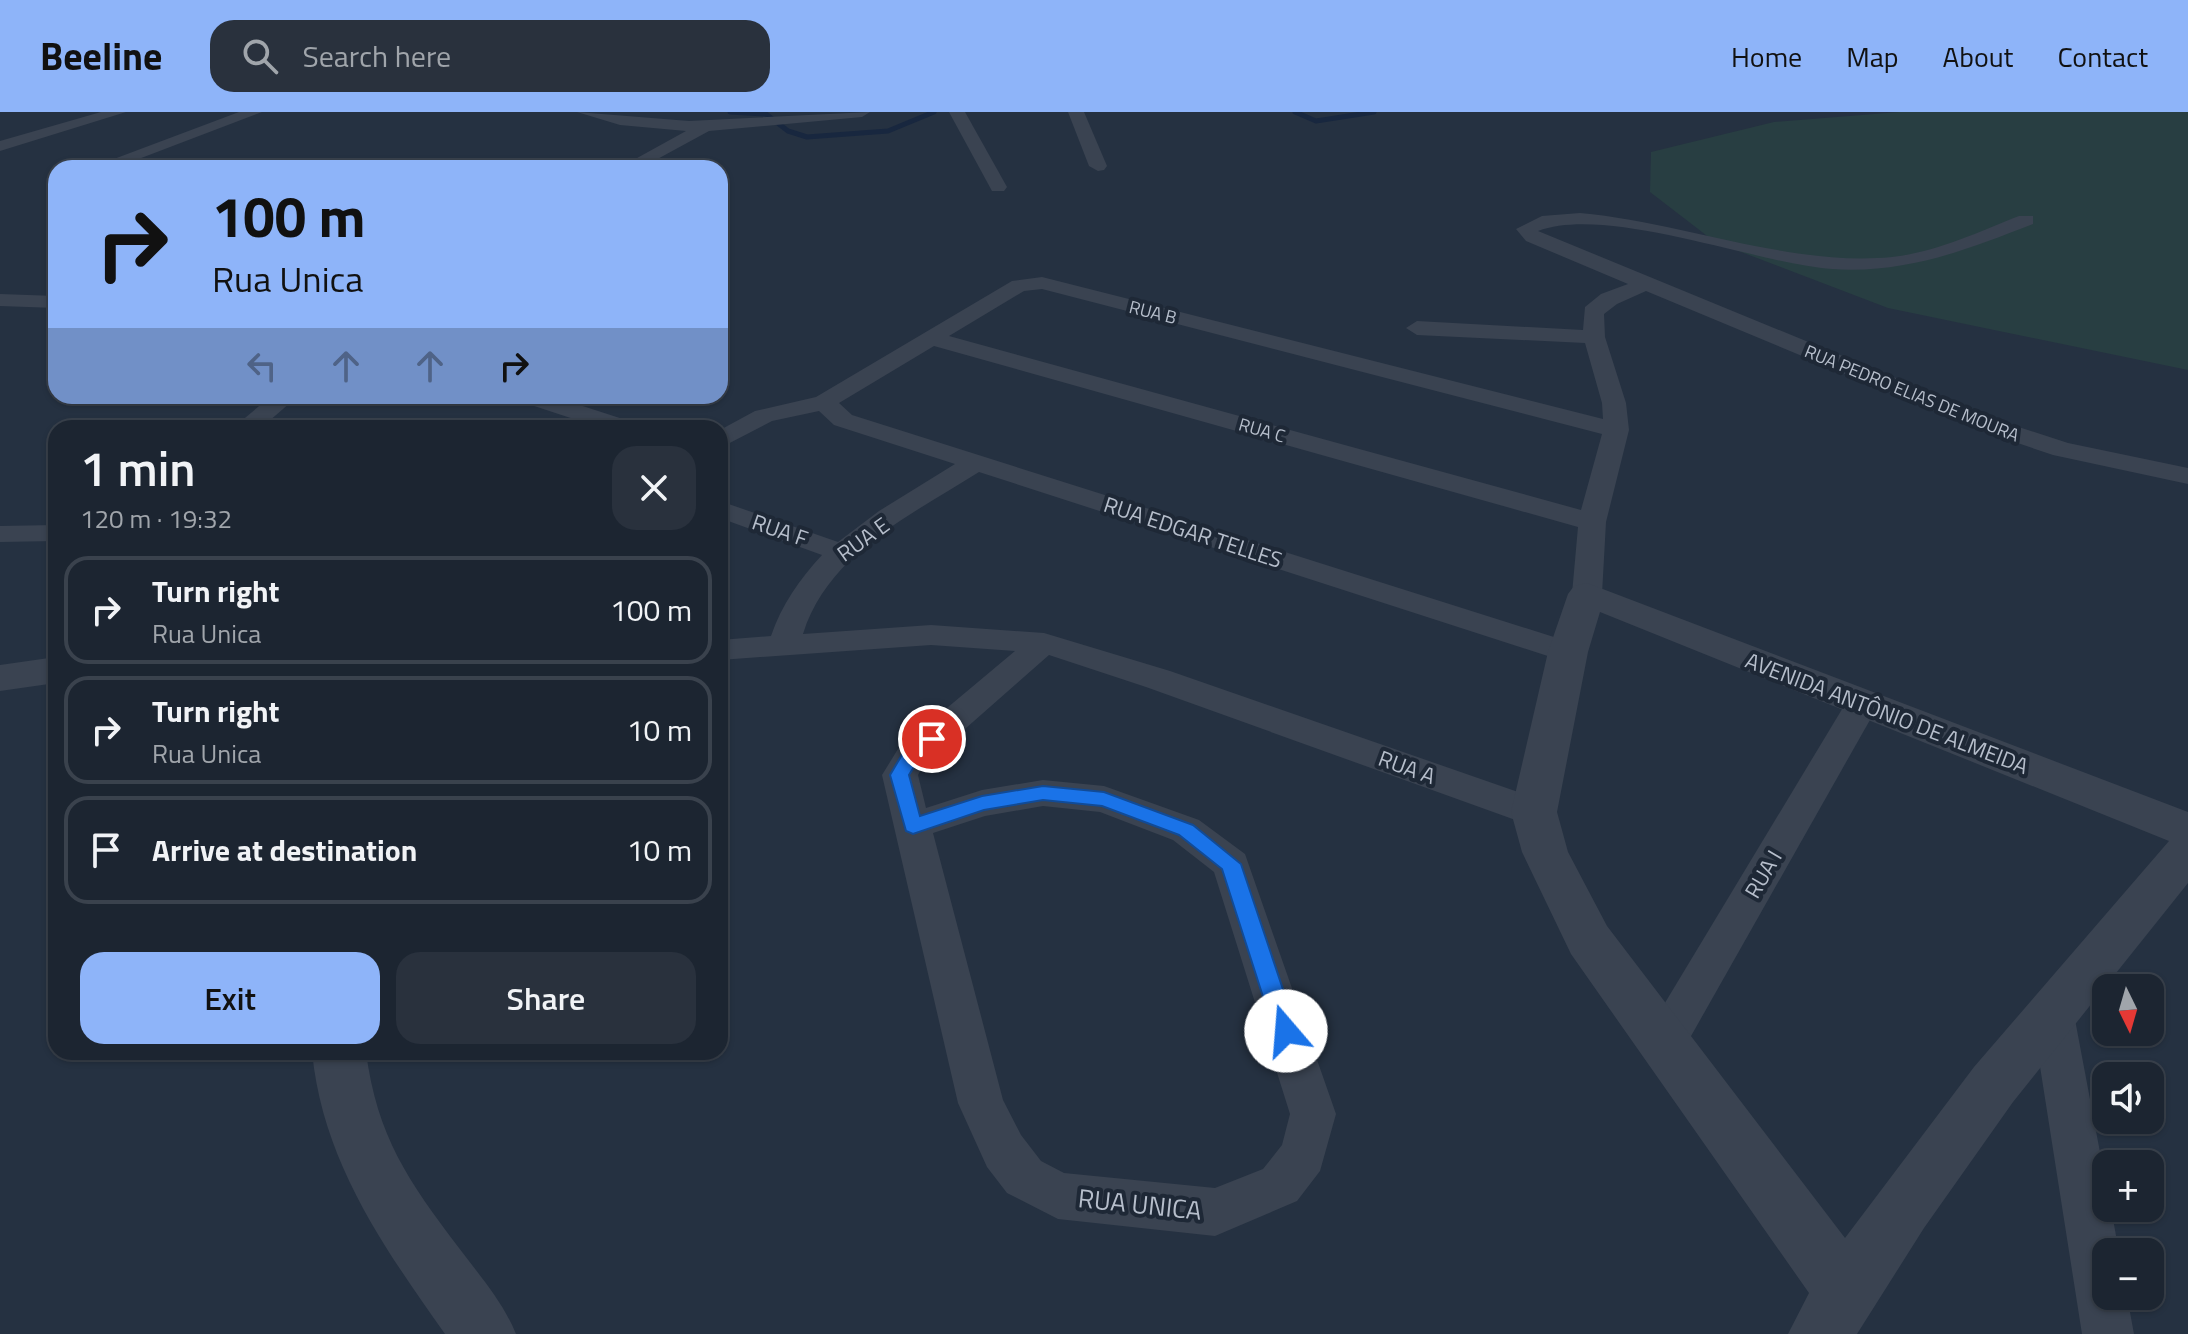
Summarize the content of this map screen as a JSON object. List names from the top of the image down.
{
  "streets": {
    "street": [
      "RUA B",
      "RUA PEDRO ELIAS DE MOURA",
      "RUA C",
      "RUA F",
      "RUA EDGAR TELLES",
      "RUA E",
      "AVENIDA ANTÔNIO DE ALMEIDA",
      "RUA A",
      "RUA I",
      "RUA UNICA"
    ]
  },
  "crossings": [
    ["RUA B", "RUA C"],
    ["RUA B", "RUA EDGAR TELLES"],
    ["RUA F", "RUA E"],
    ["RUA EDGAR TELLES", "RUA E"],
    ["RUA E", "RUA A"],
    ["AVENIDA ANTÔNIO DE ALMEIDA", "RUA I"],
    ["RUA A", "RUA UNICA"]
  ],
  "north": "bottom",
  "page": {
    "header": "Beeline",
    "search": "Search here",
    "nav": [
      "Home",
      "Map",
      "About",
      "Contact"
    ],
    "turn": ["100 m", "Rua Unica"],
    "heading": ["1 min", "120 m · 19:32"],
    "list": [
      {
        "name": "Turn right",
        "note": "Rua Unica",
        "value": "100 m"
      },
      {
        "name": "Turn right",
        "note": "Rua Unica",
        "value": "10 m"
      },
      {
        "name": "Arrive at destination",
        "value": "10 m"
      }
    ],
    "buttons": ["Exit", "Share"],
    "map_buttons": ["+", "−"]
  }
}
